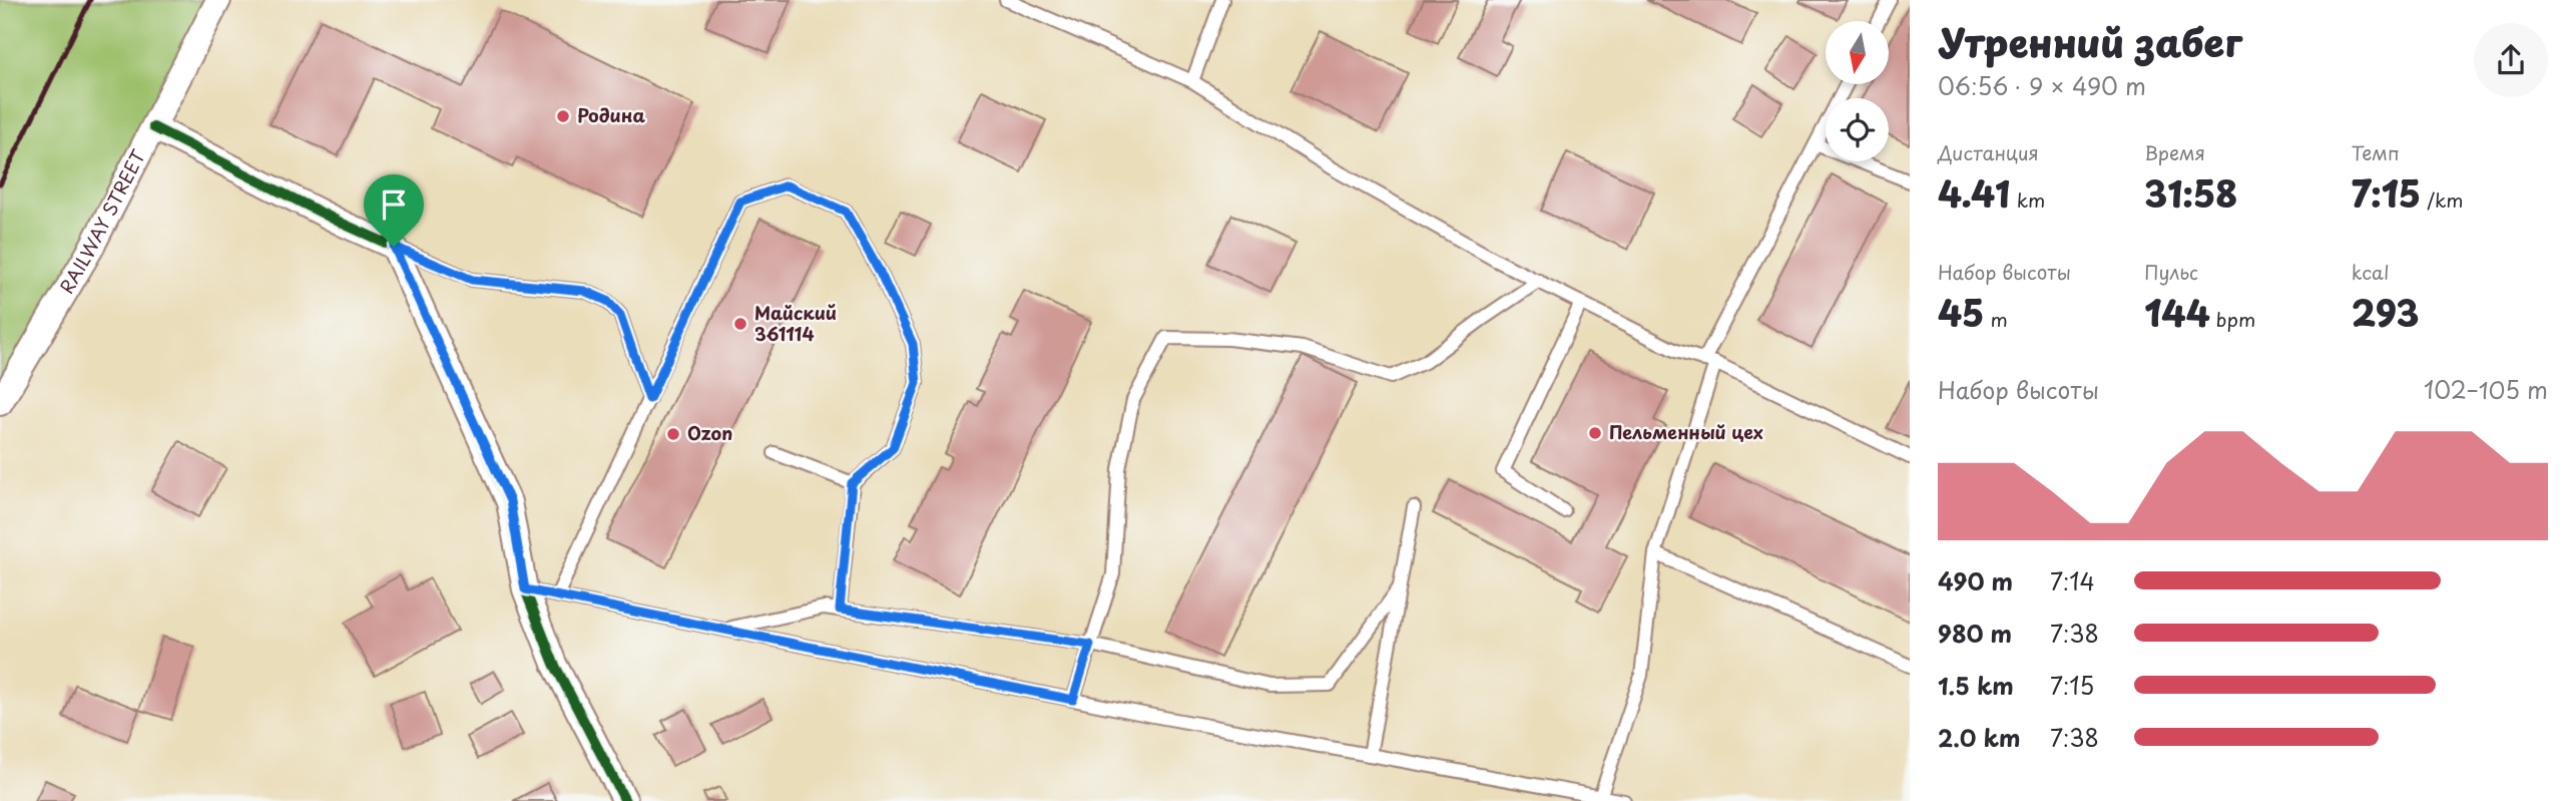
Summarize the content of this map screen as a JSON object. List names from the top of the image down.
{
  "streets": {
    "street": ["RAILWAY STREET"]
  },
  "places": [
    "Родина",
    "Майский 361114",
    "Пельменный цех",
    "Ozon"
  ],
  "north": "bottom",
  "page": {
    "heading": ["Утренний забег", "06:56 · 9 × 490 m"],
    "stats": [
      ["Дистанция", "4.41 km"],
      ["Время", "31:58"],
      ["Темп", "7:15 /km"],
      ["Набор высоты", "45 m"],
      ["Пульс", "144 bpm"],
      ["kcal", "293"]
    ],
    "chart": ["Набор высоты", "102–105 m"],
    "list": [
      {
        "name": "490 m",
        "note": "7:14"
      },
      {
        "name": "980 m",
        "note": "7:38"
      },
      {
        "name": "1.5 km",
        "note": "7:15"
      },
      {
        "name": "2.0 km",
        "note": "7:38"
      }
    ]
  }
}
